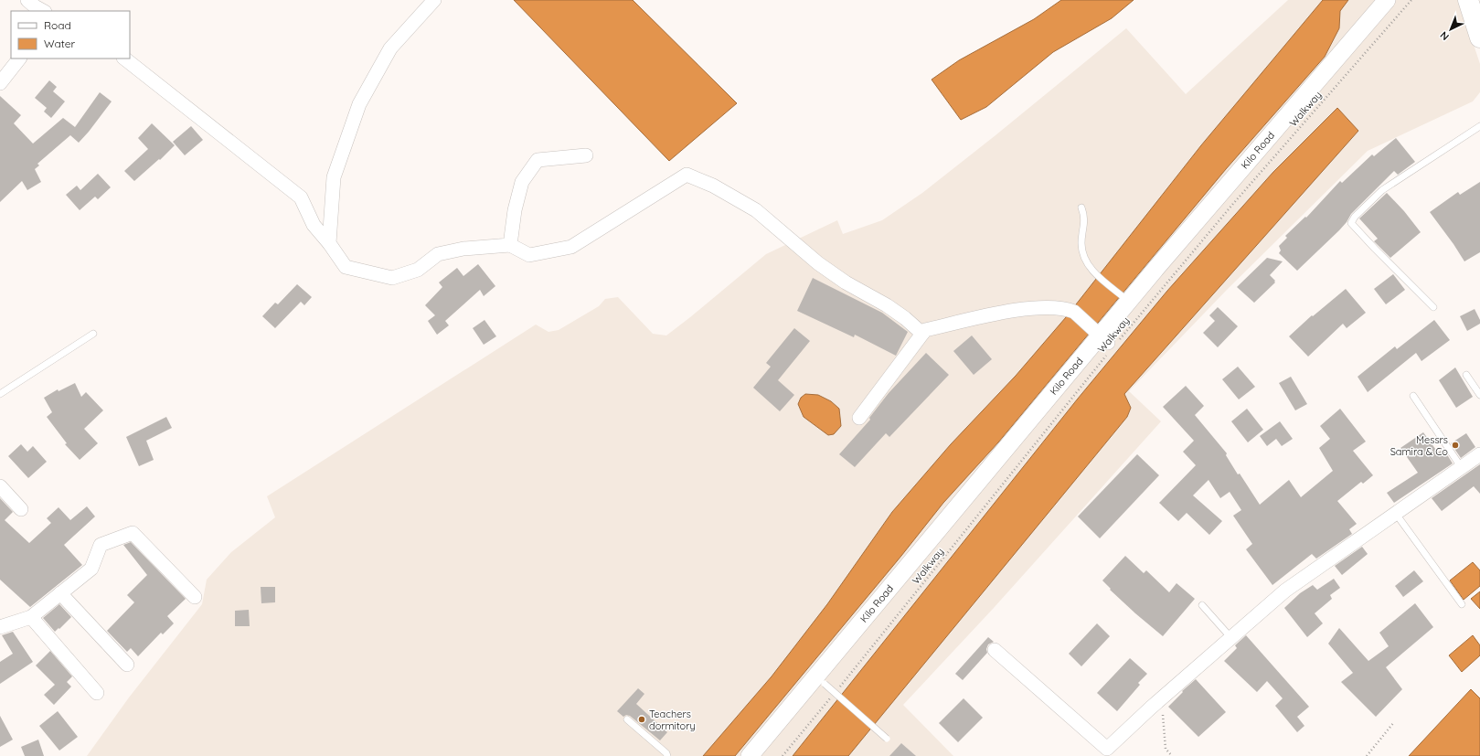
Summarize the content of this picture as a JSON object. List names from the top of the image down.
{
  "streets": {
    "street": ["Kilo Road"],
    "path": ["Walkway"]
  },
  "crossings": [
    ["Walkway", "Kilo Road"]
  ],
  "places": ["Messrs Samira & Co", "Teachers dormitory"],
  "legend": ["Road", "Water"],
  "north": "bottom left"
}
